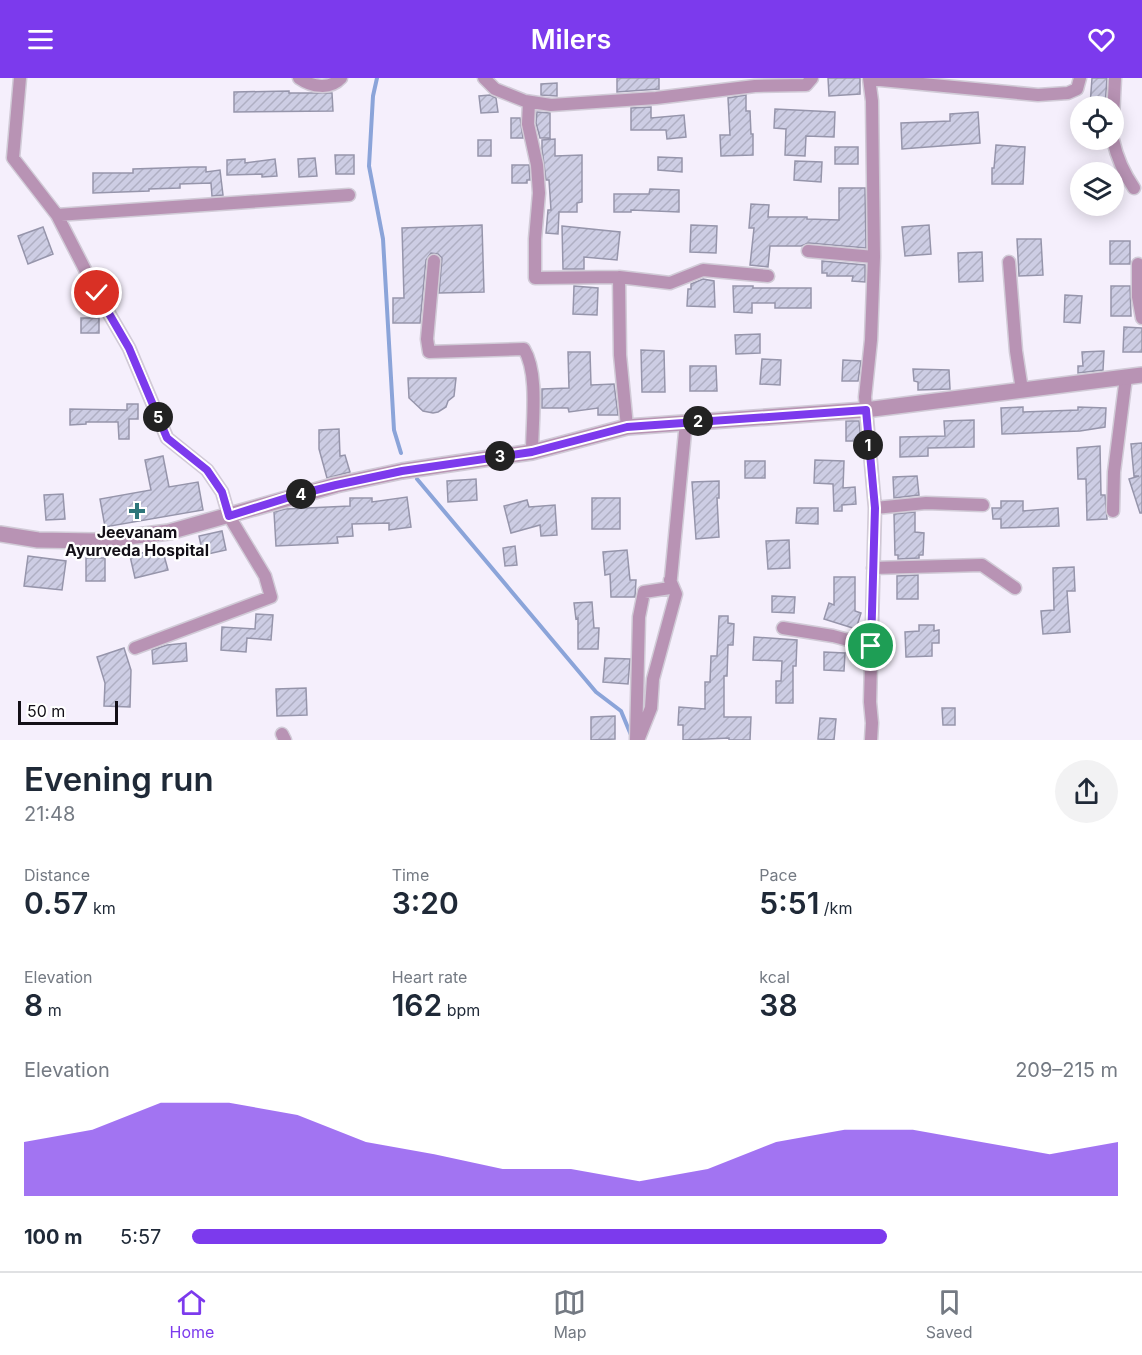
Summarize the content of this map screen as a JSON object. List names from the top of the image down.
{
  "places": {
    "health": ["Jeevanam Ayurveda Hospital"]
  },
  "scale_bar": "50 m",
  "page": {
    "header": "Milers",
    "pins": [
      "5",
      "2",
      "1",
      "3",
      "4"
    ],
    "scale": "50 m",
    "heading": ["Evening run", "21:48"],
    "stats": [
      ["Distance", "0.57 km"],
      ["Time", "3:20"],
      ["Pace", "5:51 /km"],
      ["Elevation", "8 m"],
      ["Heart rate", "162 bpm"],
      ["kcal", "38"]
    ],
    "chart": ["Elevation", "209–215 m"],
    "list": [
      {
        "name": "100 m",
        "note": "5:57"
      }
    ],
    "tabs": ["Home", "Map", "Saved"]
  }
}
